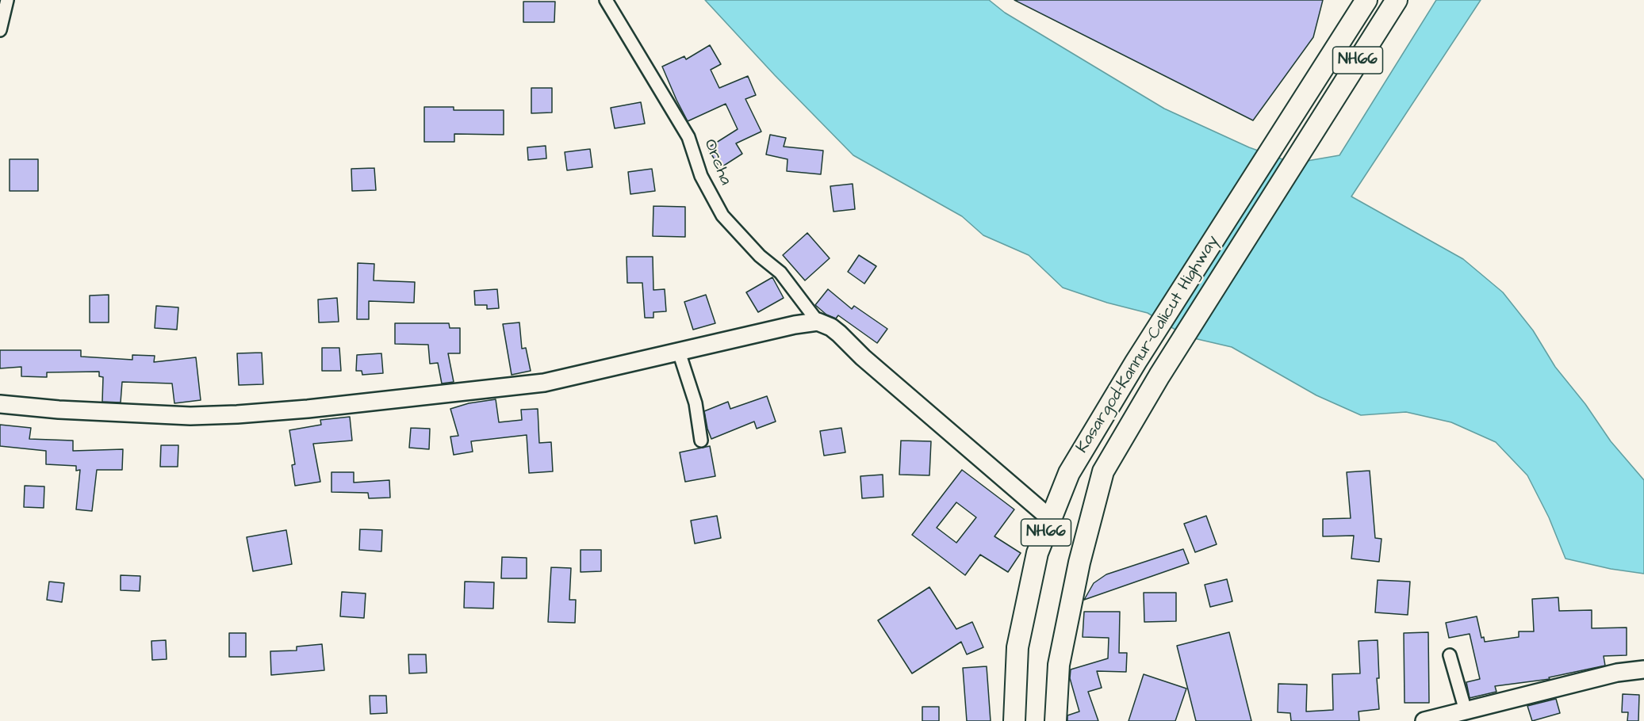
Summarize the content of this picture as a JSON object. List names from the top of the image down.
{
  "streets": {
    "highway": ["NH66", "Kasargod-Kannur-Calicut Highway"],
    "street": ["Orcha"]
  }
}
